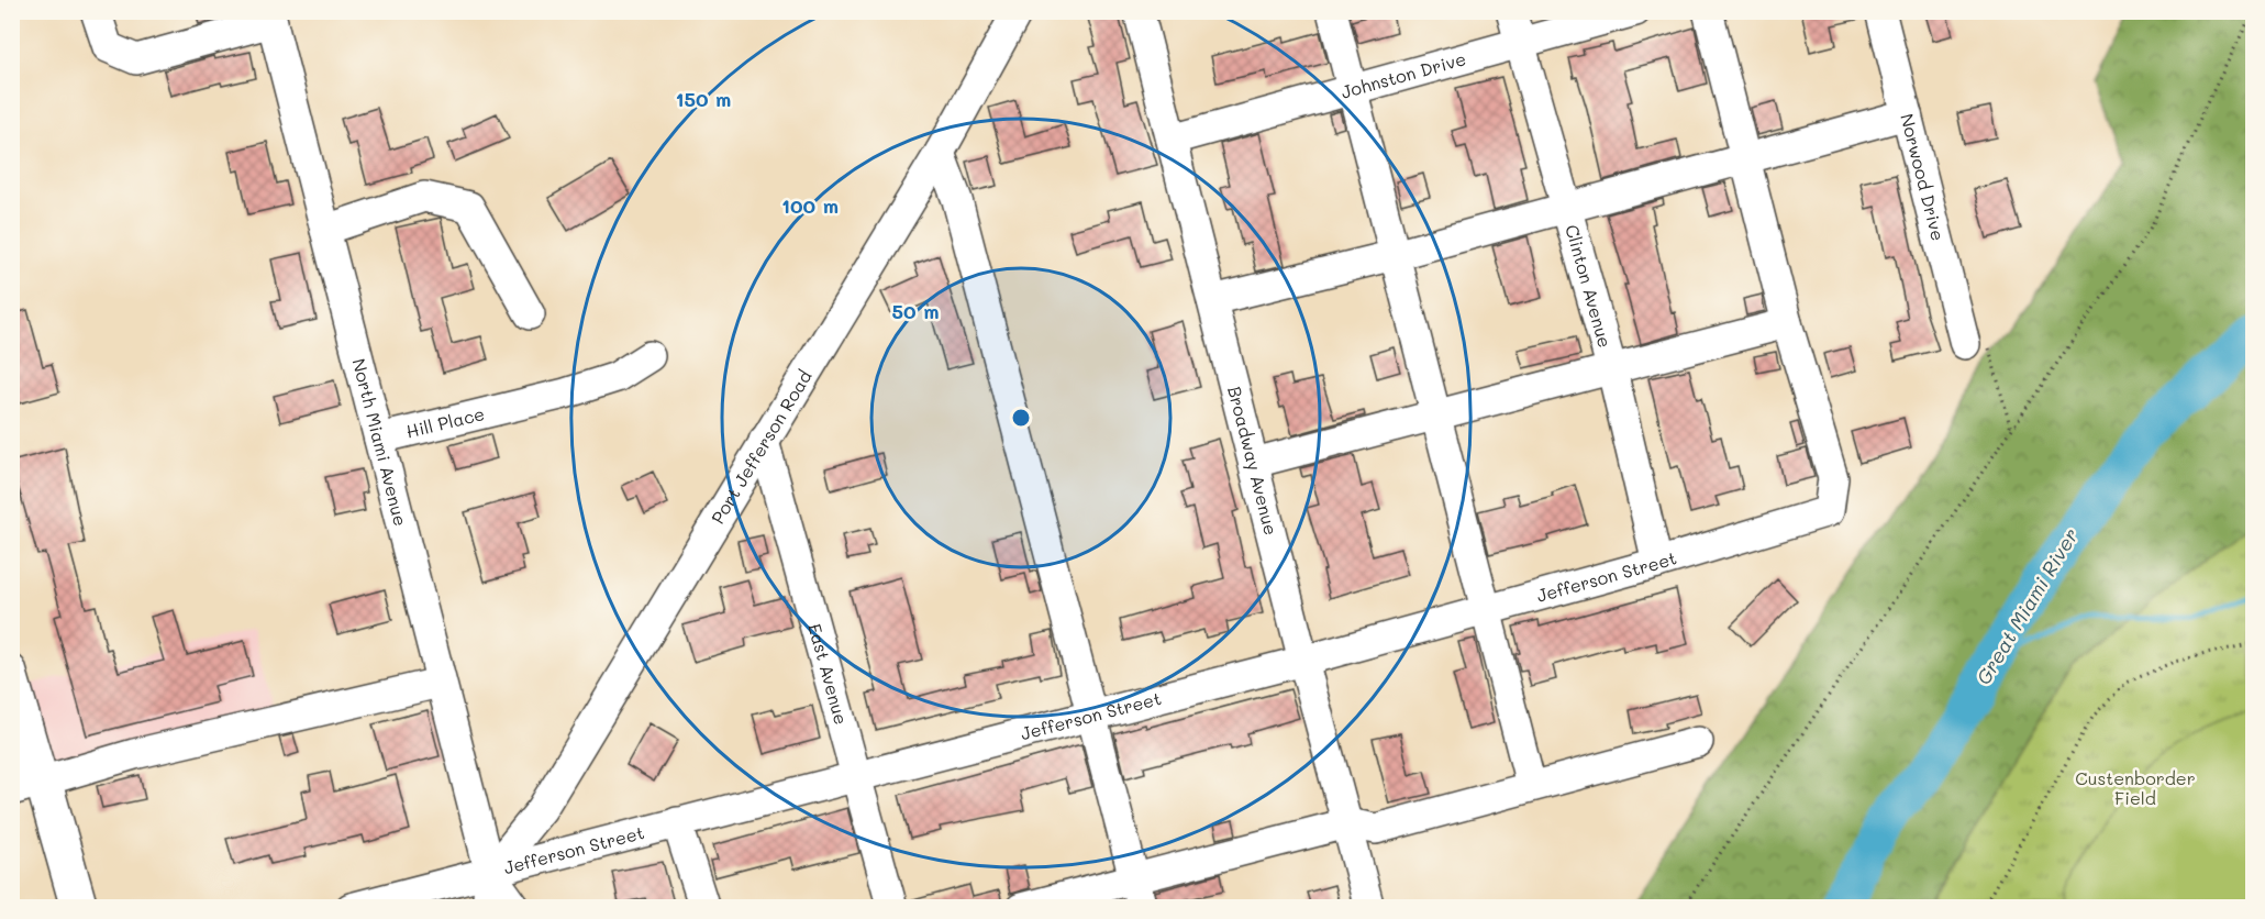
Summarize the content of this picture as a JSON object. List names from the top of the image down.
{
  "streets": {
    "street": [
      "Johnston Drive",
      "Norwood Drive",
      "Clinton Avenue",
      "Hill Place",
      "North Miami Avenue",
      "Port Jefferson Road",
      "Broadway Avenue",
      "Jefferson Street",
      "East Avenue"
    ]
  },
  "crossings": [
    ["Johnston Drive", "Clinton Avenue"],
    ["Johnston Drive", "Broadway Avenue"],
    ["Clinton Avenue", "Jefferson Street"],
    ["Hill Place", "North Miami Avenue"],
    ["North Miami Avenue", "Port Jefferson Road"],
    ["North Miami Avenue", "Jefferson Street"],
    ["Port Jefferson Road", "Jefferson Street"],
    ["Port Jefferson Road", "East Avenue"],
    ["Broadway Avenue", "Jefferson Street"],
    ["Jefferson Street", "East Avenue"]
  ],
  "water": ["Great Miami River"],
  "parks": ["Custenborder Field"],
  "rings": ["150 m", "100 m", "50 m"]
}
